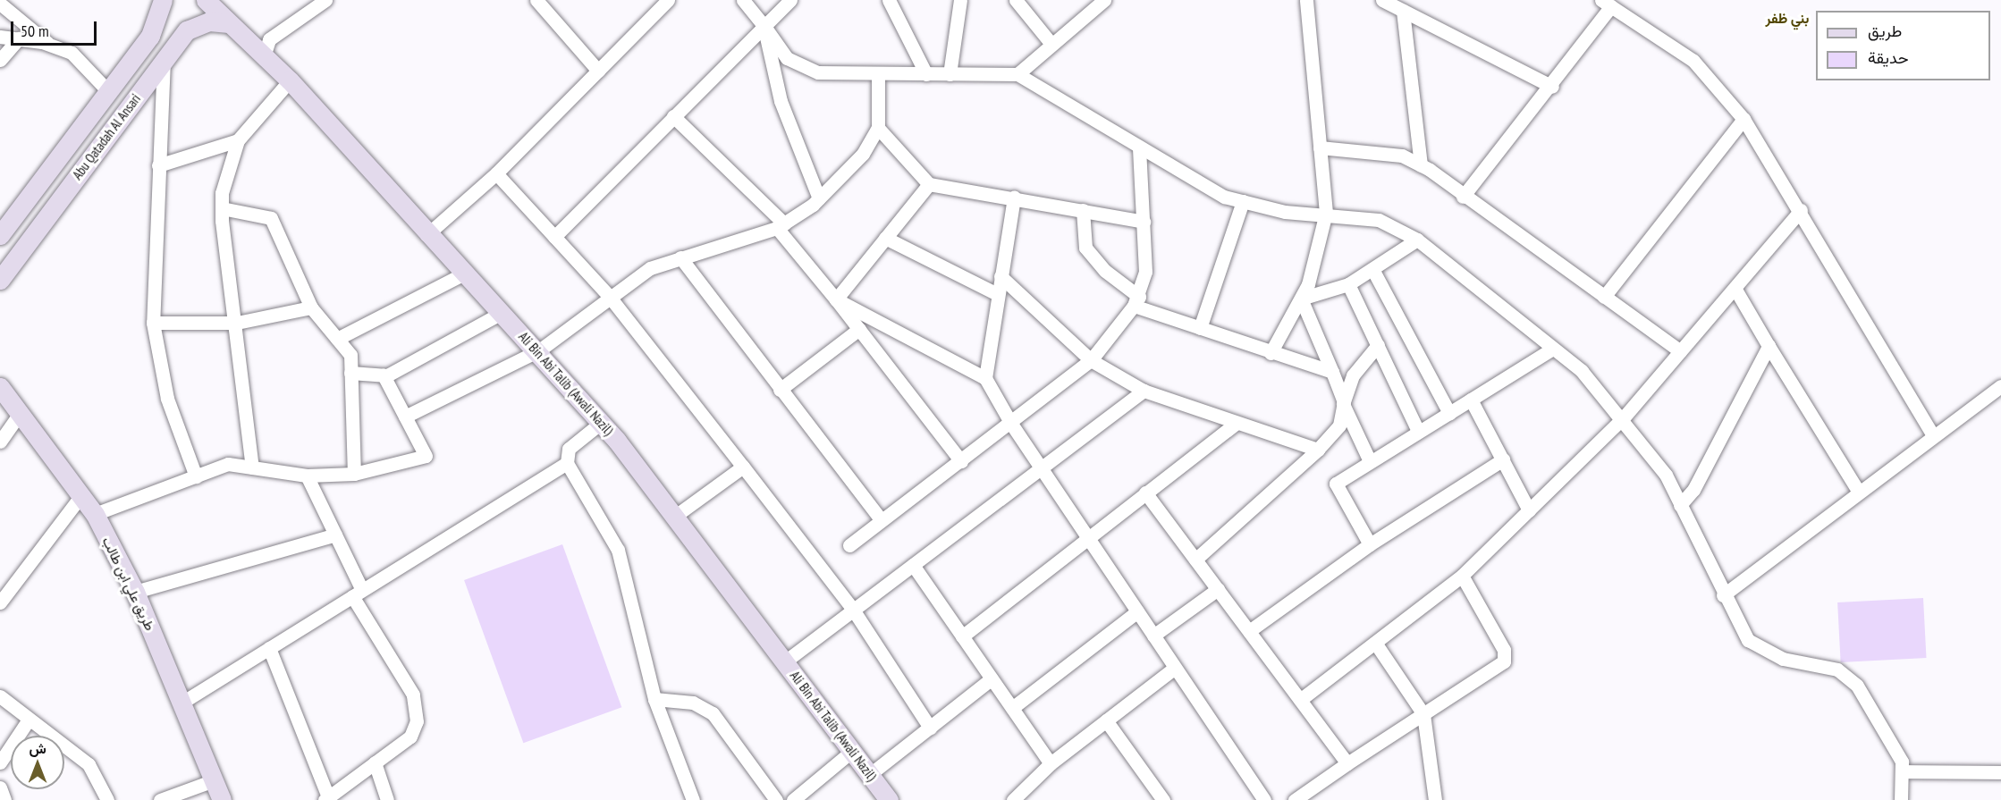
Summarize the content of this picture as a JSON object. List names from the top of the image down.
{
  "streets": {
    "main road": ["Abu Qatadah Al Ansari", "Ali Bin Abi Talib (Awali Nazil)", "طريق علي ابن طالب"]
  },
  "crossings": [
    ["Abu Qatadah Al Ansari", "Ali Bin Abi Talib (Awali Nazil)"]
  ],
  "districts": ["بني ظفر"],
  "legend": ["طريق", "حديقة"],
  "scale_bar": "50 m",
  "north": "top"
}
